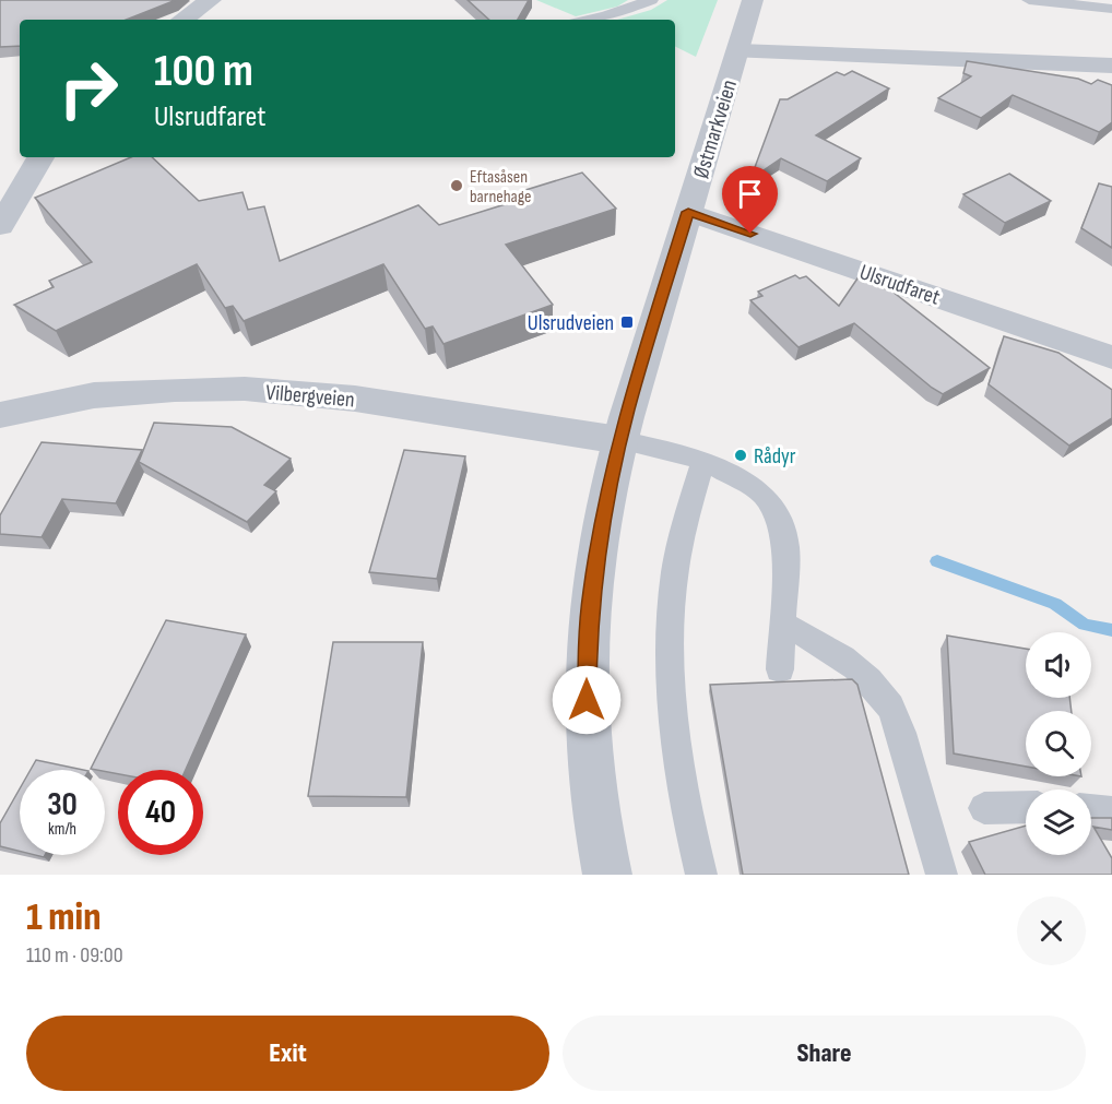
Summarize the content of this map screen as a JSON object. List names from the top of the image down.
{
  "streets": {
    "street": ["Østmarkveien", "Ulsrudfaret", "Vilbergveien"]
  },
  "crossings": [
    ["Østmarkveien", "Ulsrudfaret"],
    ["Østmarkveien", "Vilbergveien"]
  ],
  "places": {
    "other": ["Eftasåsen barnehage", "Rådyr"],
    "transit": ["Ulsrudveien"]
  },
  "page": {
    "turn": ["100 m", "Ulsrudfaret"],
    "speed": "30 km/h",
    "limit": "40",
    "heading": ["1 min", "110 m · 09:00"],
    "buttons": ["Exit", "Share"]
  }
}
